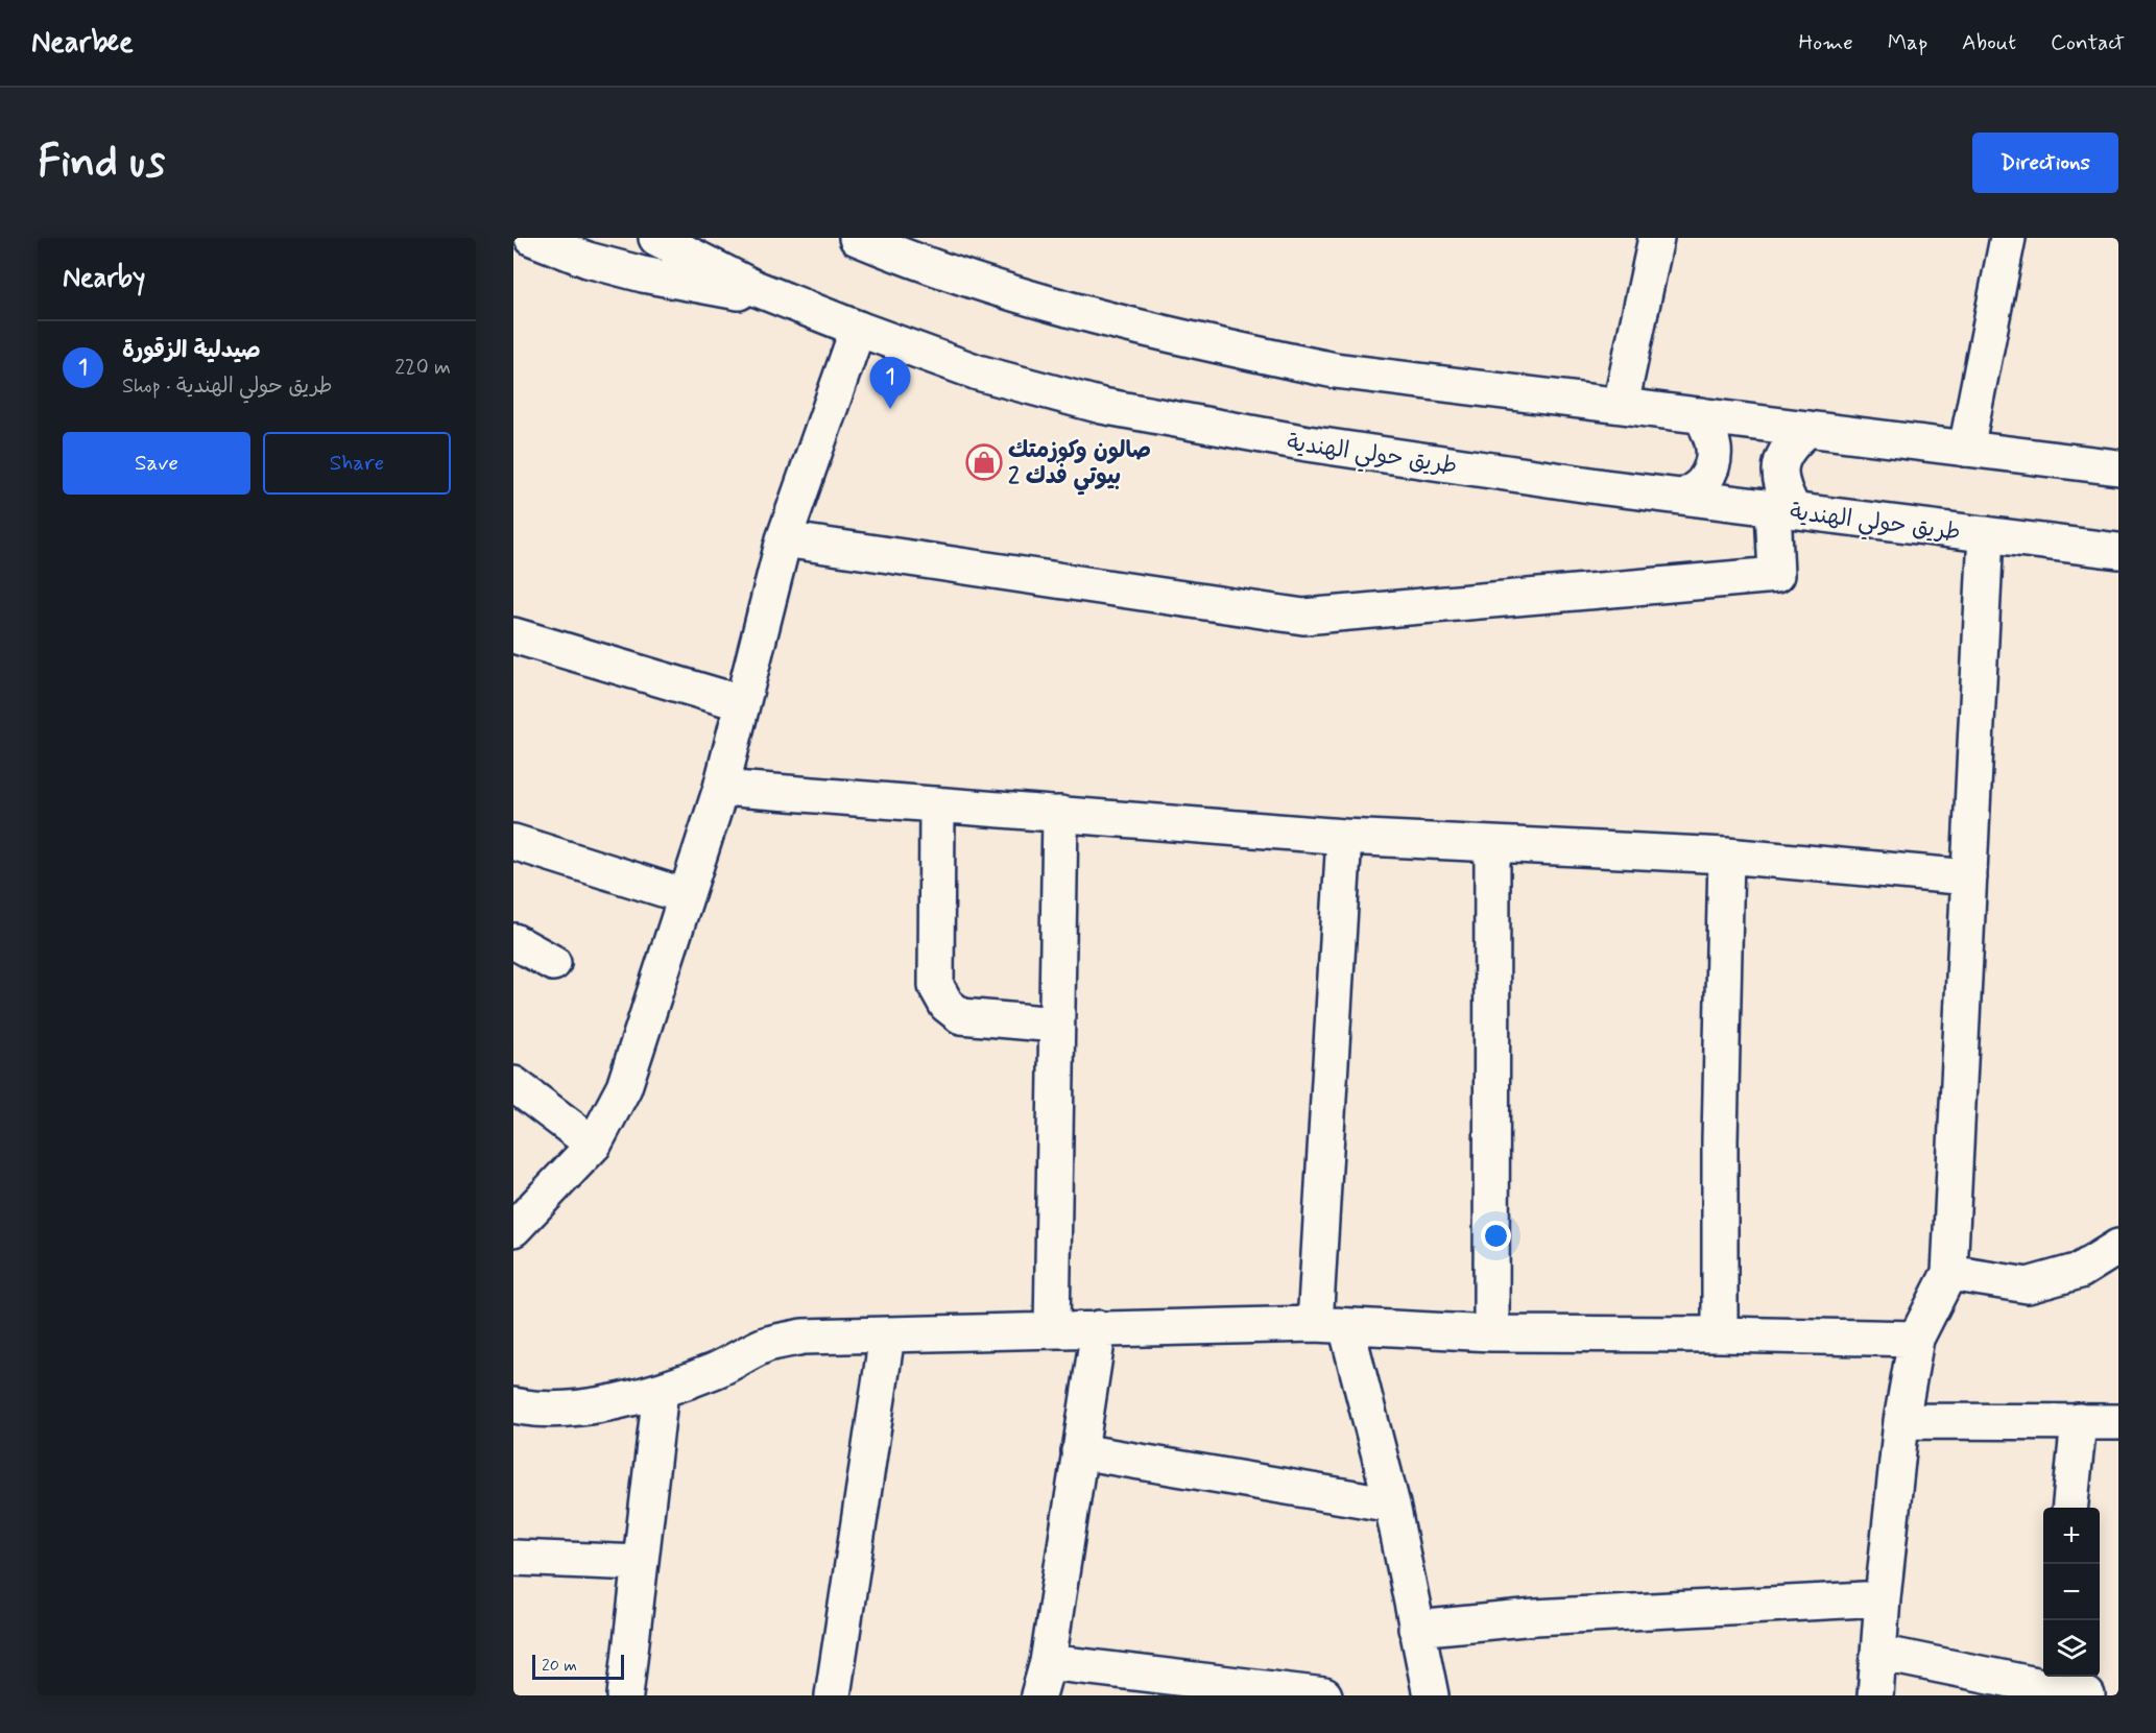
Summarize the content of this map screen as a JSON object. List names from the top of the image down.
{
  "streets": {
    "main road": ["طريق حولي الهندية"]
  },
  "places": {
    "shop": ["صالون وكوزمتك بيوتي فدك 2"]
  },
  "scale_bar": "20 m",
  "page": {
    "header": "Nearbee",
    "nav": [
      "Home",
      "Map",
      "About",
      "Contact"
    ],
    "buttons": [
      "Directions",
      ["Save", "Share"]
    ],
    "title": "Find us",
    "heading": "Nearby",
    "list": [
      {
        "mark": "1",
        "name": "صيدلية الزقورة",
        "note": "Shop · طريق حولي الهندية",
        "value": "220 m"
      }
    ],
    "pins": "1",
    "map_buttons": ["+", "−"],
    "scale": "20 m"
  }
}
